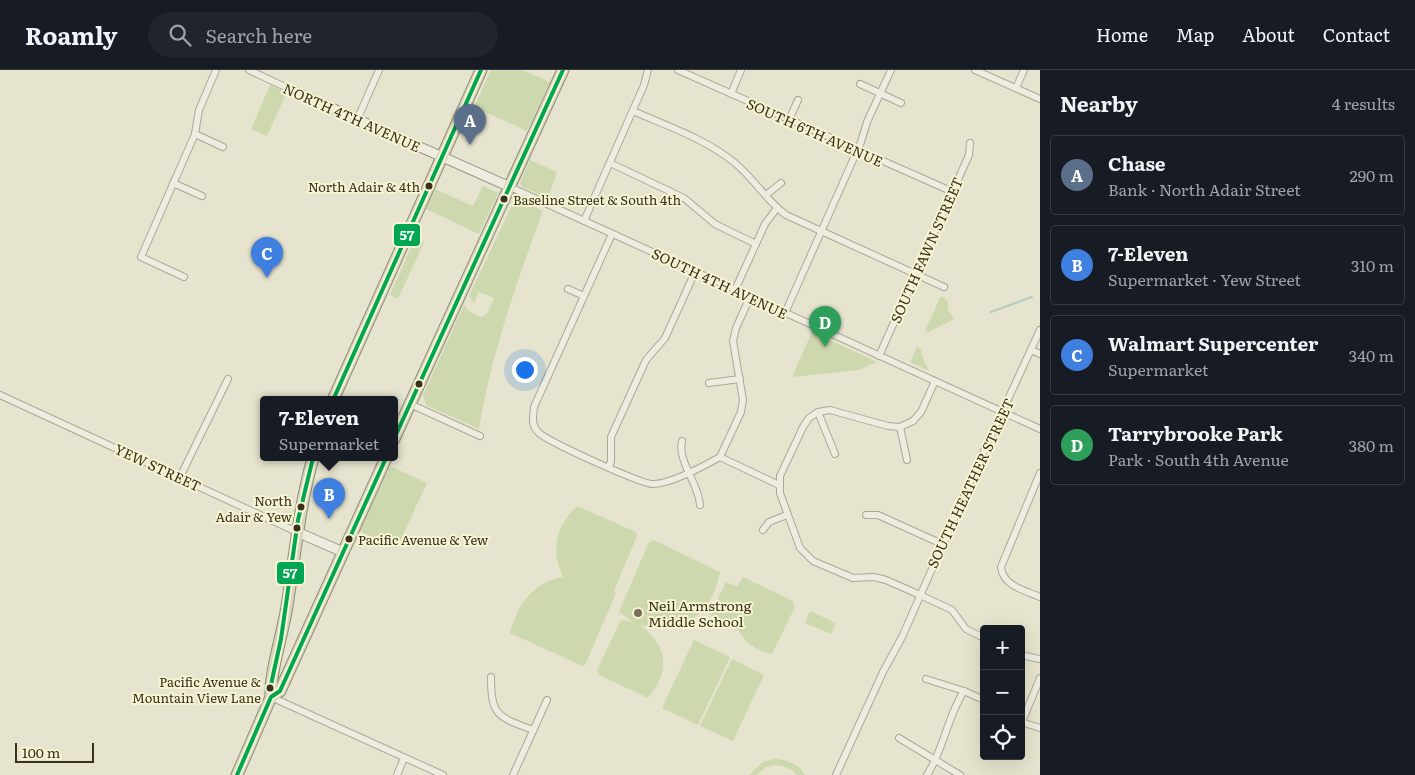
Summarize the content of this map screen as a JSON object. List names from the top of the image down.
{
  "streets": {
    "street": [
      "NORTH 4TH AVENUE",
      "SOUTH 6TH AVENUE",
      "SOUTH FAWN STREET",
      "SOUTH 4TH AVENUE",
      "YEW STREET",
      "SOUTH HEATHER STREET"
    ]
  },
  "crossings": [
    ["NORTH 4TH AVENUE", "SOUTH 4TH AVENUE"],
    ["SOUTH 6TH AVENUE", "SOUTH FAWN STREET"],
    ["SOUTH FAWN STREET", "SOUTH 4TH AVENUE"],
    ["SOUTH 4TH AVENUE", "SOUTH HEATHER STREET"]
  ],
  "places": [
    "North Adair & 4th",
    "Baseline Street & South 4th",
    "North Adair & Yew",
    "Pacific Avenue & Yew",
    "Neil Armstrong Middle School",
    "Pacific Avenue & Mountain View Lane"
  ],
  "lines": ["transit line 57"],
  "scale_bar": "100 m",
  "page": {
    "header": "Roamly",
    "search": "Search here",
    "nav": [
      "Home",
      "Map",
      "About",
      "Contact"
    ],
    "heading": ["Nearby", "4 results"],
    "pins": [
      "A",
      "C",
      "D",
      "B"
    ],
    "list": [
      {
        "mark": "A",
        "name": "Chase",
        "note": "Bank · North Adair Street",
        "value": "290 m"
      },
      {
        "mark": "B",
        "name": "7-Eleven",
        "note": "Supermarket · Yew Street",
        "value": "310 m"
      },
      {
        "mark": "C",
        "name": "Walmart Supercenter",
        "note": "Supermarket",
        "value": "340 m"
      },
      {
        "mark": "D",
        "name": "Tarrybrooke Park",
        "note": "Park · South 4th Avenue",
        "value": "380 m"
      }
    ],
    "popup": ["7-Eleven", "Supermarket"],
    "map_buttons": ["+", "−"],
    "scale": "100 m"
  }
}
